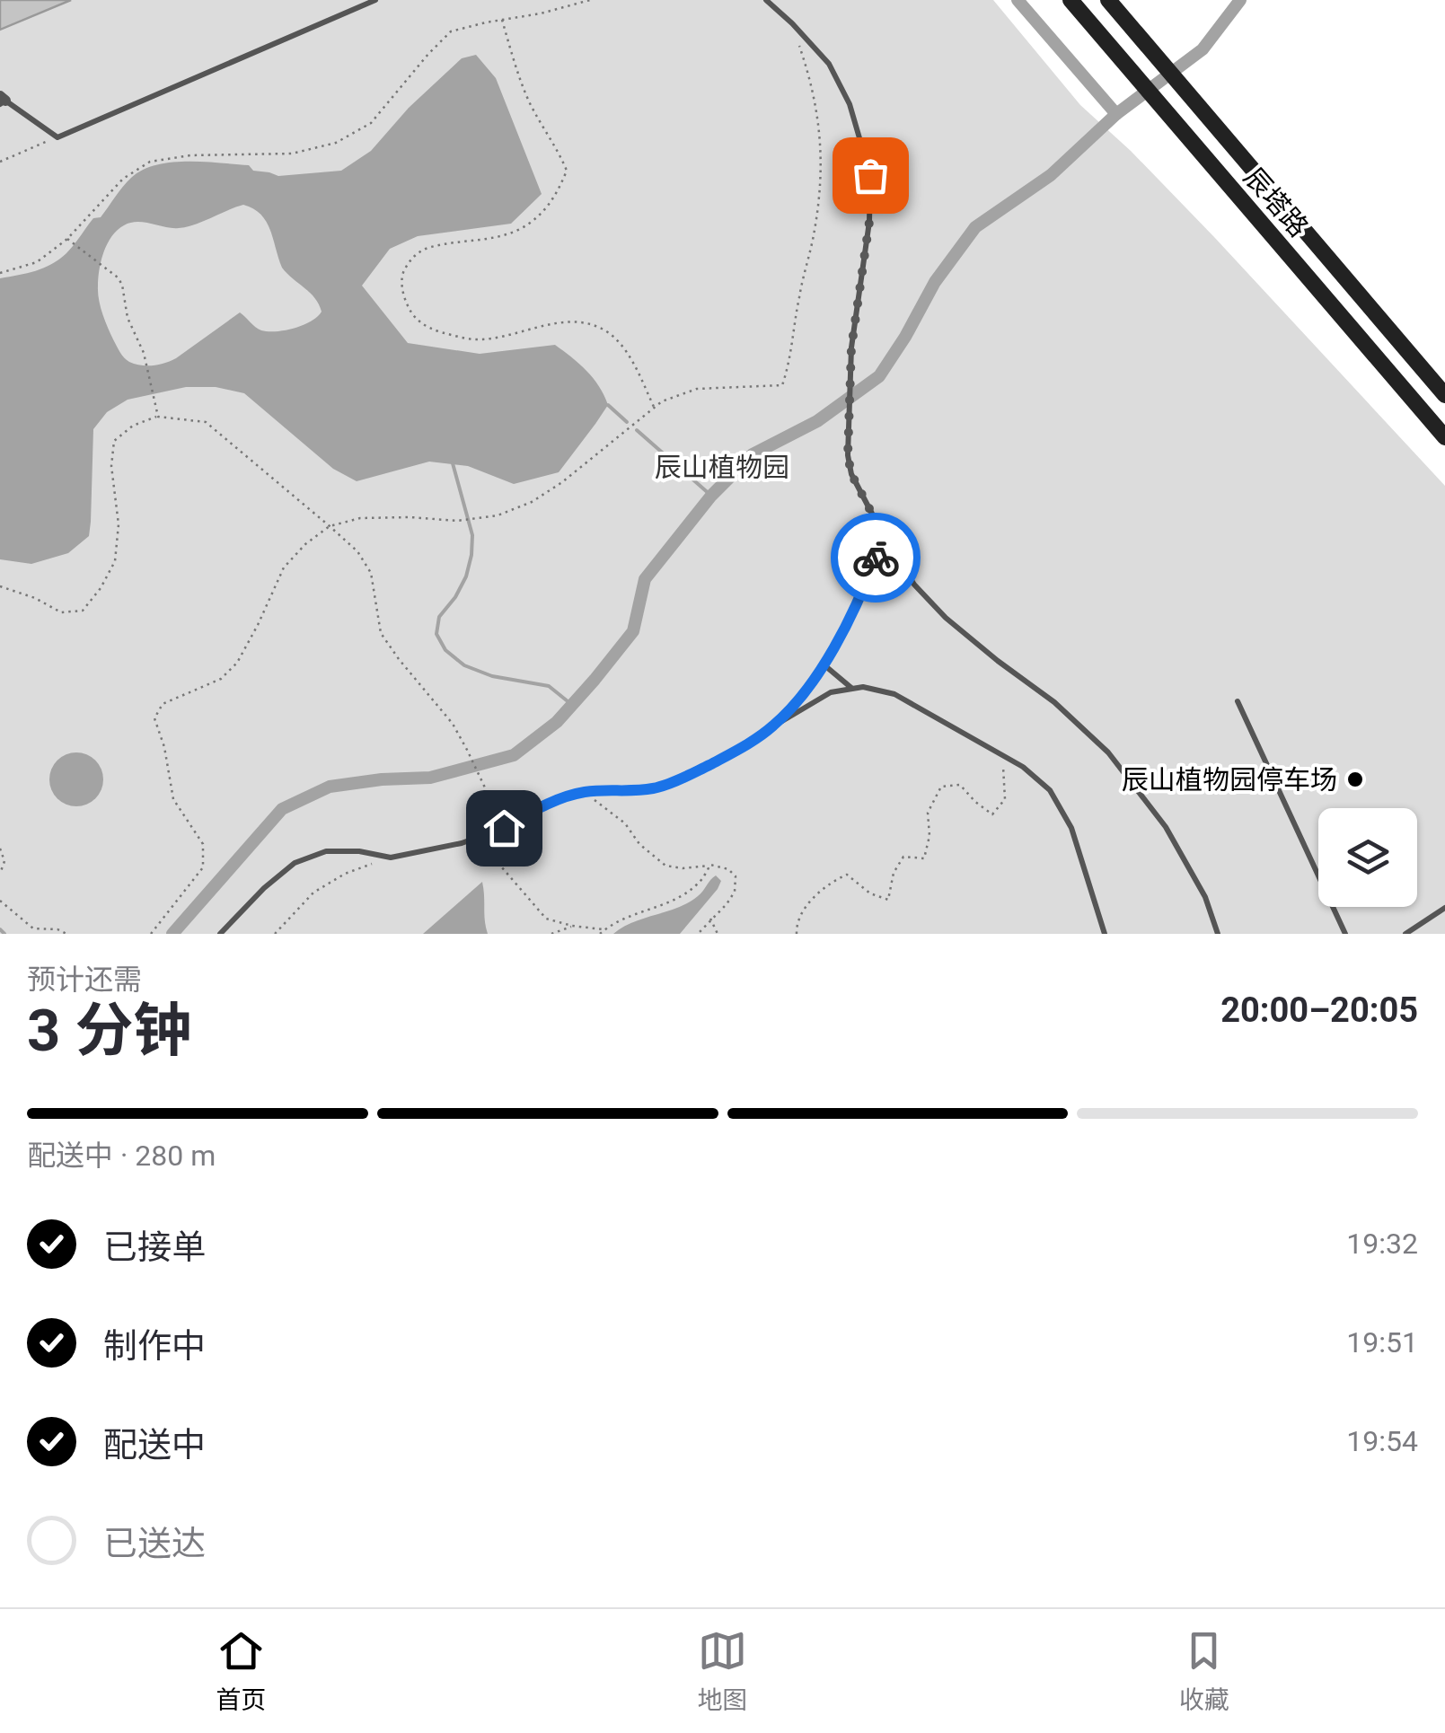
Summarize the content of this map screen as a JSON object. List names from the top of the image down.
{
  "streets": {
    "main road": ["辰塔路"]
  },
  "parks": ["辰山植物园"],
  "places": ["辰山植物园停车场"],
  "page": {
    "heading": ["3 分钟", "预计还需", "20:00–20:05"],
    "bar": "配送中 · 280 m",
    "list": [
      ["已接单", "19:32"],
      ["制作中", "19:51"],
      ["配送中", "19:54"],
      "已送达"
    ],
    "tabs": ["首页", "地图", "收藏"]
  }
}
